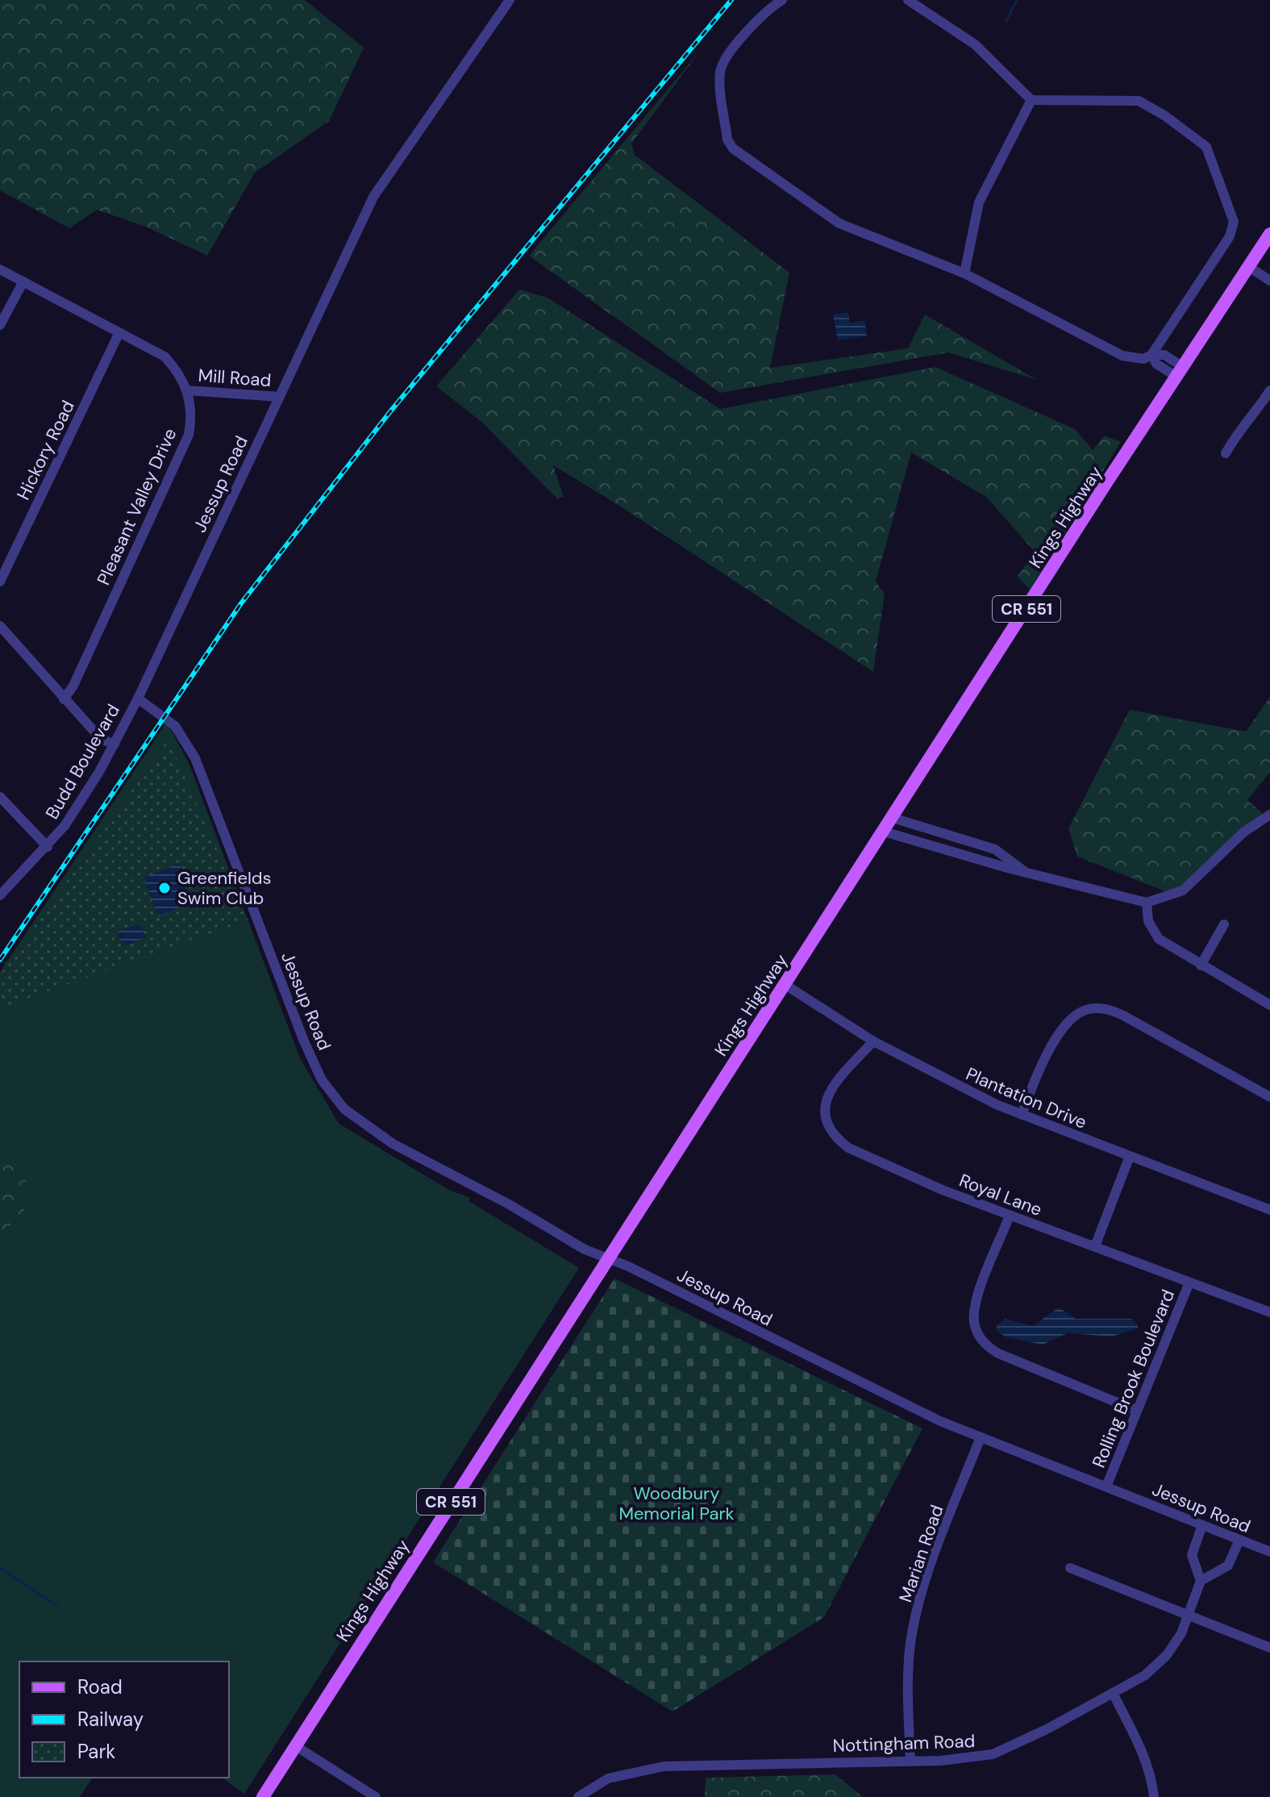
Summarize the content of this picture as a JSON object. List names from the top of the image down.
{
  "streets": {
    "main road": ["Kings Highway", "CR 551"],
    "street": [
      "Mill Road",
      "Hickory Road",
      "Jessup Road",
      "Pleasant Valley Drive",
      "Budd Boulevard",
      "Plantation Drive",
      "Royal Lane",
      "Rolling Brook Boulevard",
      "Marian Road",
      "Nottingham Road"
    ]
  },
  "crossings": [
    ["Mill Road", "Jessup Road"],
    ["Mill Road", "Pleasant Valley Drive"],
    ["Hickory Road", "Pleasant Valley Drive"],
    ["Jessup Road", "Kings Highway"],
    ["Jessup Road", "Budd Boulevard"],
    ["Jessup Road", "Rolling Brook Boulevard"],
    ["Jessup Road", "Marian Road"],
    ["Kings Highway", "Plantation Drive"],
    ["Plantation Drive", "Royal Lane"],
    ["Royal Lane", "Rolling Brook Boulevard"],
    ["Marian Road", "Nottingham Road"]
  ],
  "parks": ["Woodbury Memorial Park"],
  "places": ["Greenfields Swim Club"],
  "legend": ["Road", "Railway", "Park"]
}
